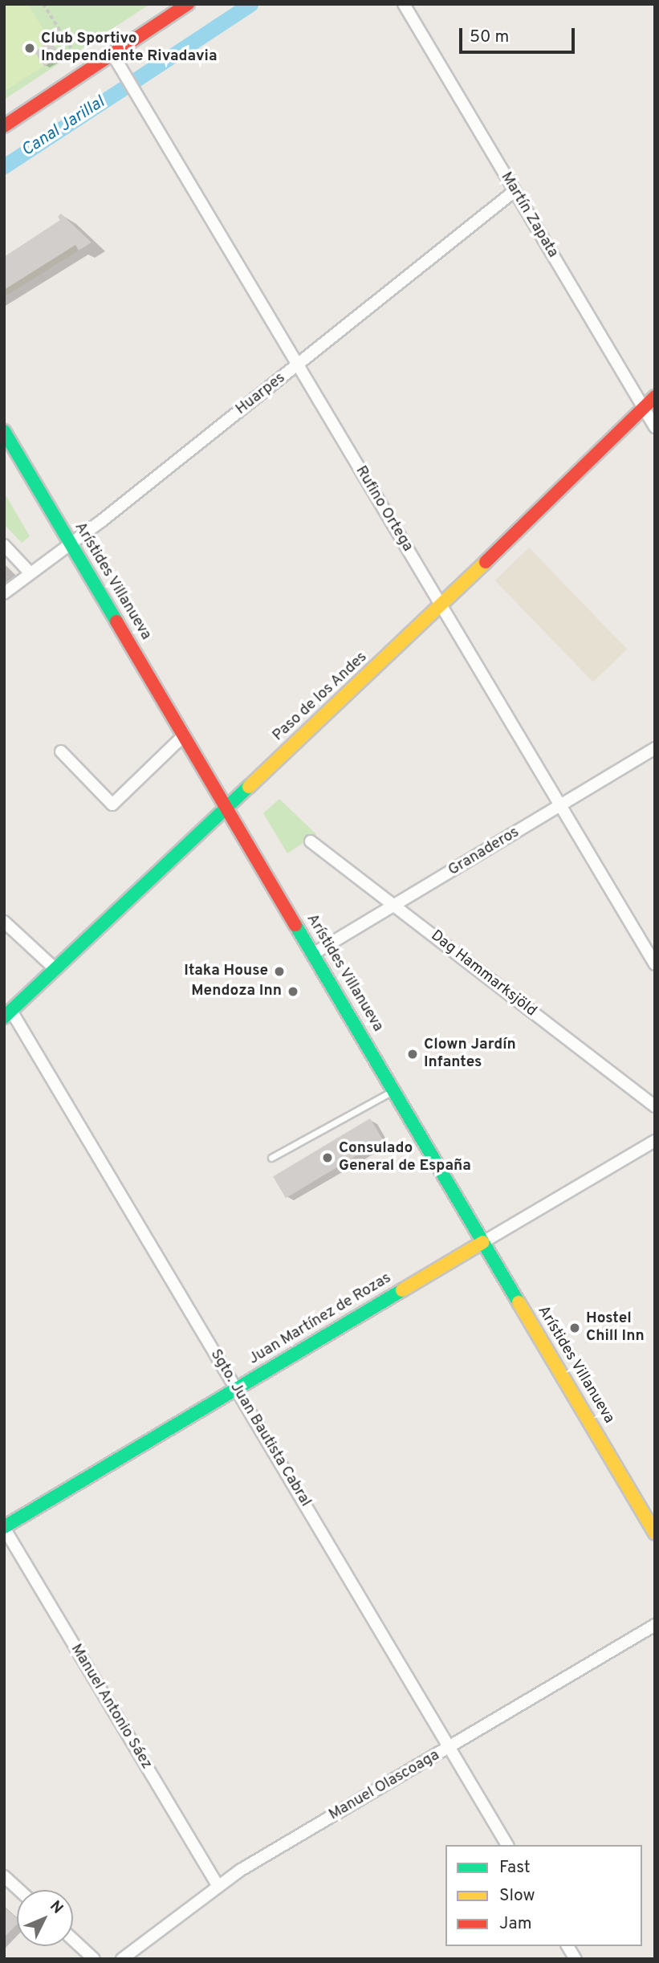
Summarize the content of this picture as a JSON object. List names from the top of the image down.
{
  "streets": {
    "main road": ["Arístides Villanueva", "Paso de los Andes", "Juan Martínez de Rozas"],
    "street": [
      "Martín Zapata",
      "Huarpes",
      "Rufino Ortega",
      "Granaderos",
      "Dag Hammarksjöld",
      "Sgto. Juan Bautista Cabral",
      "Manuel Antonio Sáez",
      "Manuel Olascoaga"
    ]
  },
  "crossings": [
    ["Martín Zapata", "Huarpes"],
    ["Martín Zapata", "Paso de los Andes"],
    ["Huarpes", "Rufino Ortega"],
    ["Huarpes", "Arístides Villanueva"],
    ["Rufino Ortega", "Paso de los Andes"],
    ["Rufino Ortega", "Granaderos"],
    ["Arístides Villanueva", "Paso de los Andes"],
    ["Arístides Villanueva", "Granaderos"],
    ["Arístides Villanueva", "Juan Martínez de Rozas"],
    ["Paso de los Andes", "Sgto. Juan Bautista Cabral"],
    ["Granaderos", "Dag Hammarksjöld"],
    ["Juan Martínez de Rozas", "Sgto. Juan Bautista Cabral"],
    ["Juan Martínez de Rozas", "Manuel Antonio Sáez"],
    ["Sgto. Juan Bautista Cabral", "Manuel Olascoaga"],
    ["Manuel Antonio Sáez", "Manuel Olascoaga"]
  ],
  "water": ["Canal Jarillal"],
  "places": [
    "Club Sportivo Independiente Rivadavia",
    "Itaka House",
    "Mendoza Inn",
    "Clown Jardín Infantes",
    "Consulado General de España",
    "Hostel Chill Inn"
  ],
  "legend": ["Fast", "Slow", "Jam"],
  "scale_bar": "50 m",
  "north": "top right"
}
